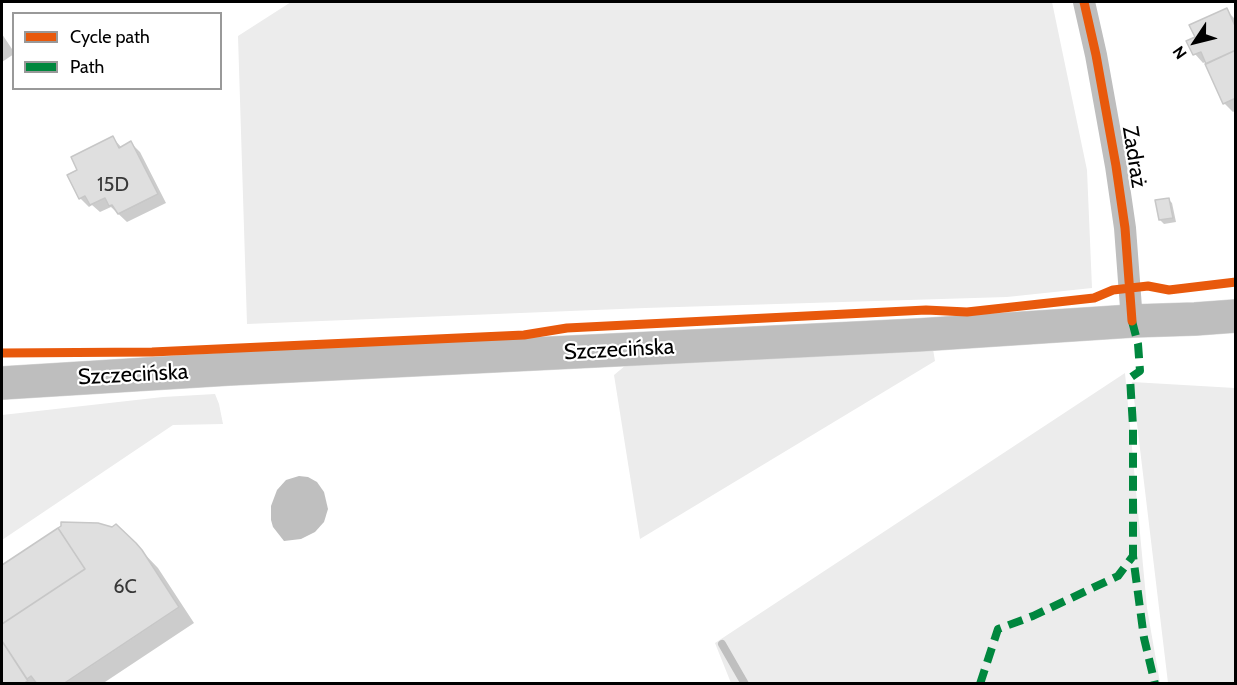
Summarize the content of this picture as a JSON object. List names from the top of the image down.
{
  "streets": {
    "main road": ["Szczecińska"],
    "street": ["Zadraż"]
  },
  "crossings": [
    ["Zadraż", "Szczecińska"]
  ],
  "house_numbers": ["15D", "6C"],
  "legend": ["Cycle path", "Path"],
  "north": "bottom left"
}
